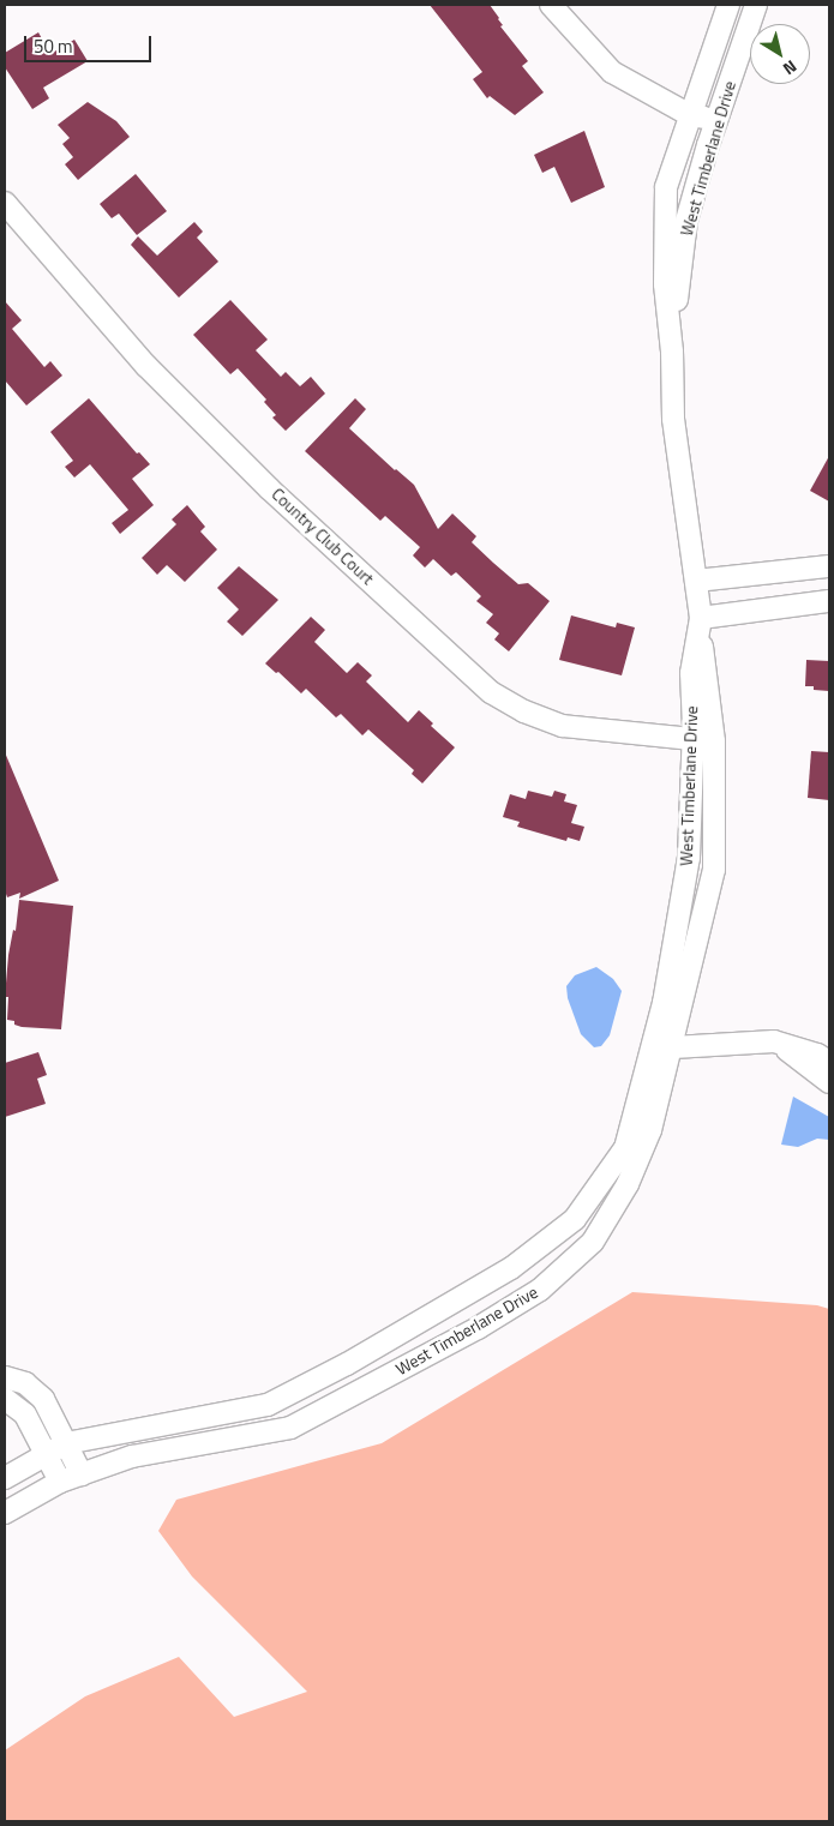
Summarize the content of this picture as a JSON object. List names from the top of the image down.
{
  "streets": {
    "street": ["West Timberlane Drive", "Country Club Court"]
  },
  "crossings": [
    ["West Timberlane Drive", "Country Club Court"]
  ],
  "scale_bar": "50 m",
  "north": "bottom right"
}
